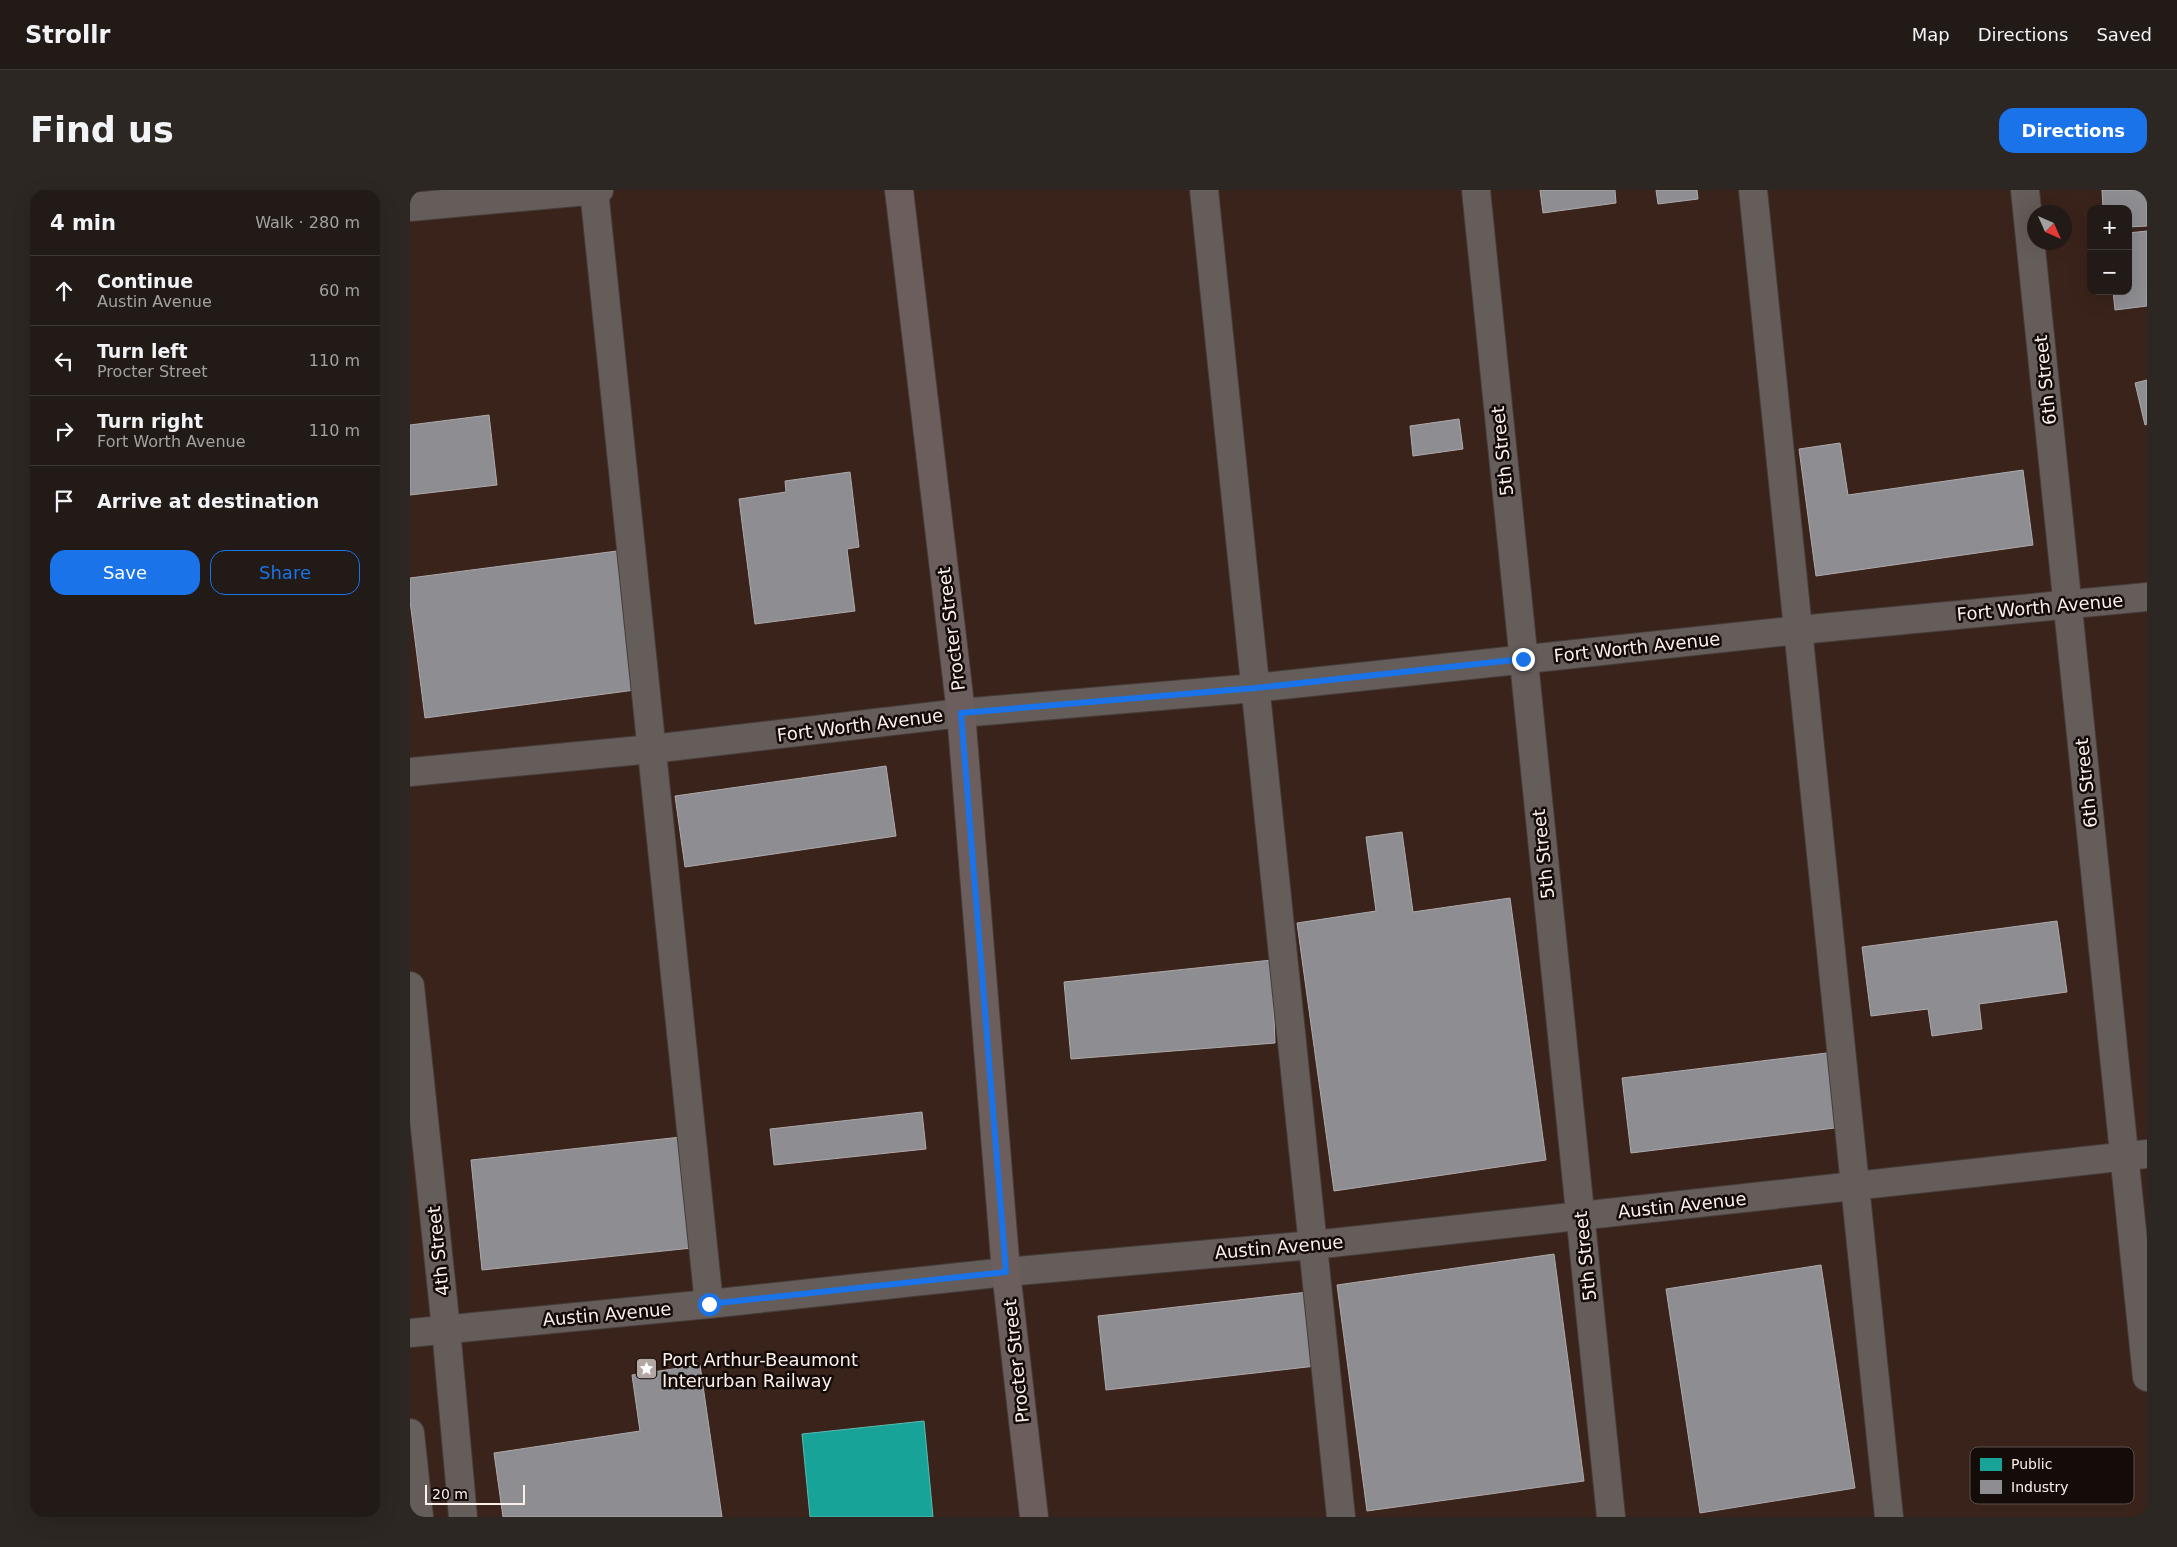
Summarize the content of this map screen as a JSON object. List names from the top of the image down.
{
  "streets": {
    "main road": ["Procter Street"],
    "street": [
      "6th Street",
      "5th Street",
      "Fort Worth Avenue",
      "Austin Avenue",
      "4th Street"
    ]
  },
  "crossings": [
    ["6th Street", "Fort Worth Avenue"],
    ["6th Street", "Austin Avenue"],
    ["5th Street", "Fort Worth Avenue"],
    ["5th Street", "Austin Avenue"],
    ["Fort Worth Avenue", "Procter Street"],
    ["Procter Street", "Austin Avenue"],
    ["Austin Avenue", "4th Street"]
  ],
  "places": {
    "place": ["Port Arthur-Beaumont Interurban Railway"]
  },
  "legend": ["Public", "Industry"],
  "scale_bar": "20 m",
  "north": "bottom right",
  "page": {
    "header": "Strollr",
    "nav": ["Map", "Directions", "Saved"],
    "buttons": [
      "Directions",
      ["Save", "Share"]
    ],
    "title": "Find us",
    "heading": ["4 min", "Walk · 280 m"],
    "map_buttons": ["+", "−"],
    "list": [
      ["Continue", "Austin Avenue", "60 m"],
      ["Turn left", "Procter Street", "110 m"],
      ["Turn right", "Fort Worth Avenue", "110 m"],
      "Arrive at destination"
    ],
    "scale": "20 m"
  }
}
